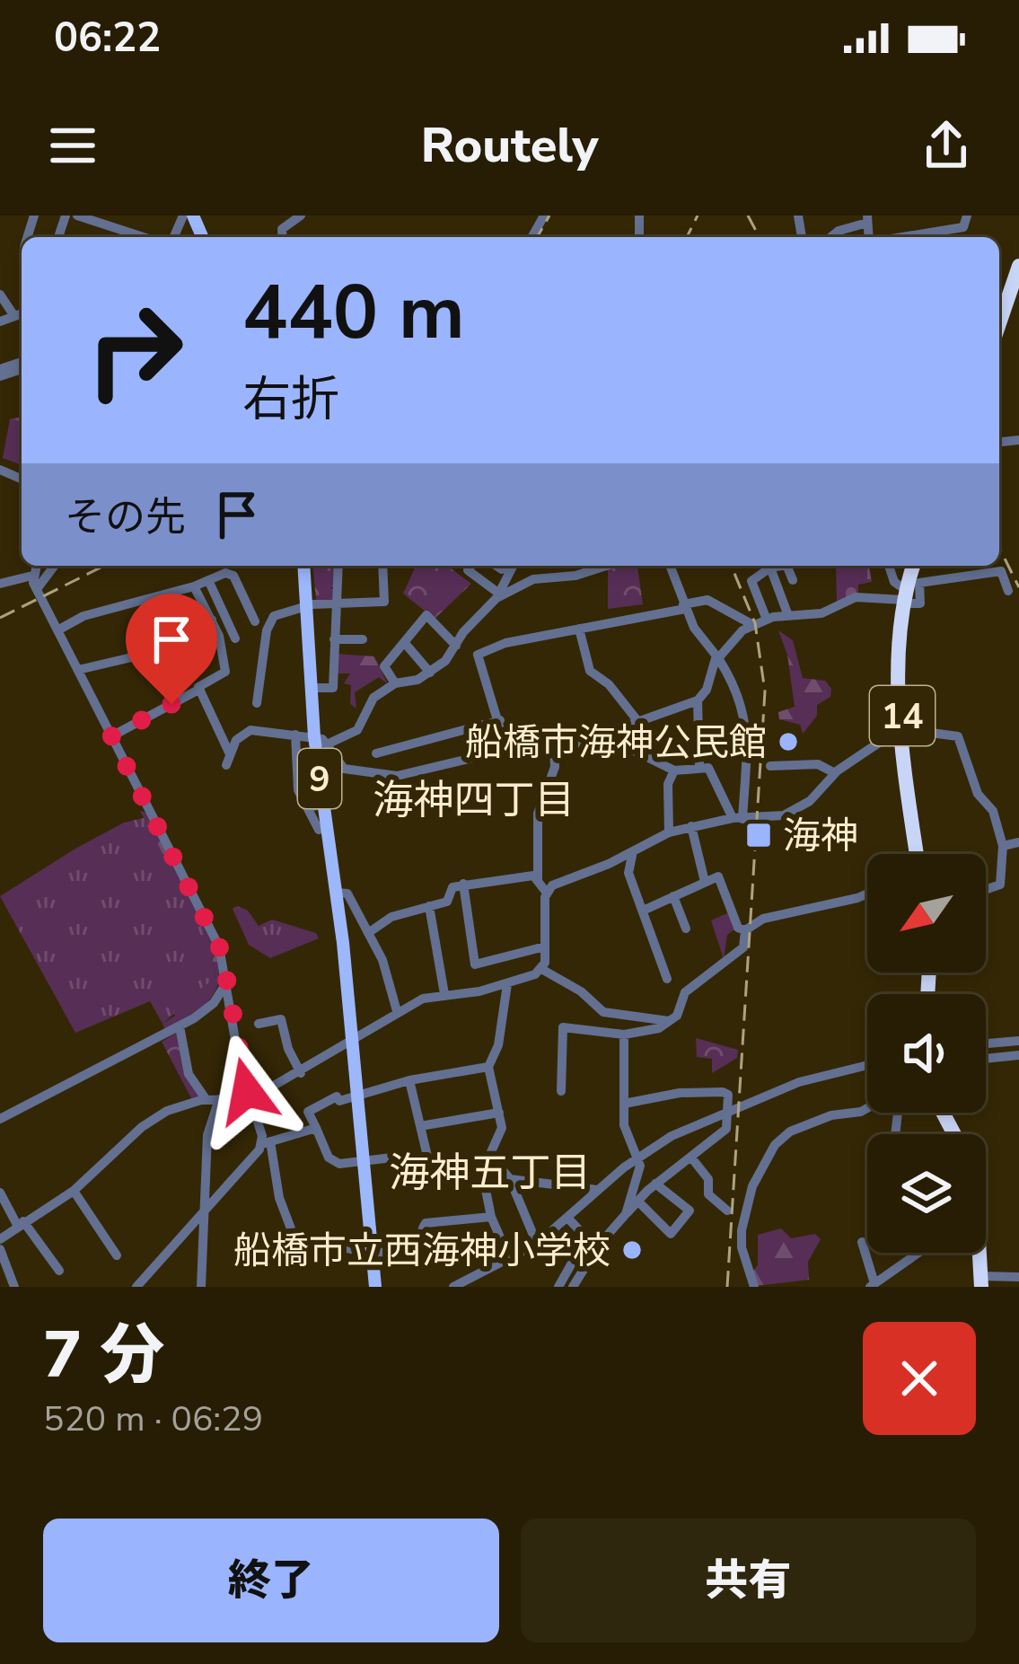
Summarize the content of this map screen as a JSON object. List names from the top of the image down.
{
  "streets": {
    "highway": ["14"],
    "main road": ["9"]
  },
  "districts": ["海神四丁目", "海神五丁目"],
  "places": {
    "other": ["船橋市海神公民館", "船橋市立西海神小学校"],
    "transit": ["海神"]
  },
  "north": "bottom left",
  "page": {
    "status": "06:22",
    "header": "Routely",
    "turn": ["440 m", "右折"],
    "then": "その先",
    "heading": ["7 分", "520 m · 06:29"],
    "buttons": ["終了", "共有"]
  }
}
